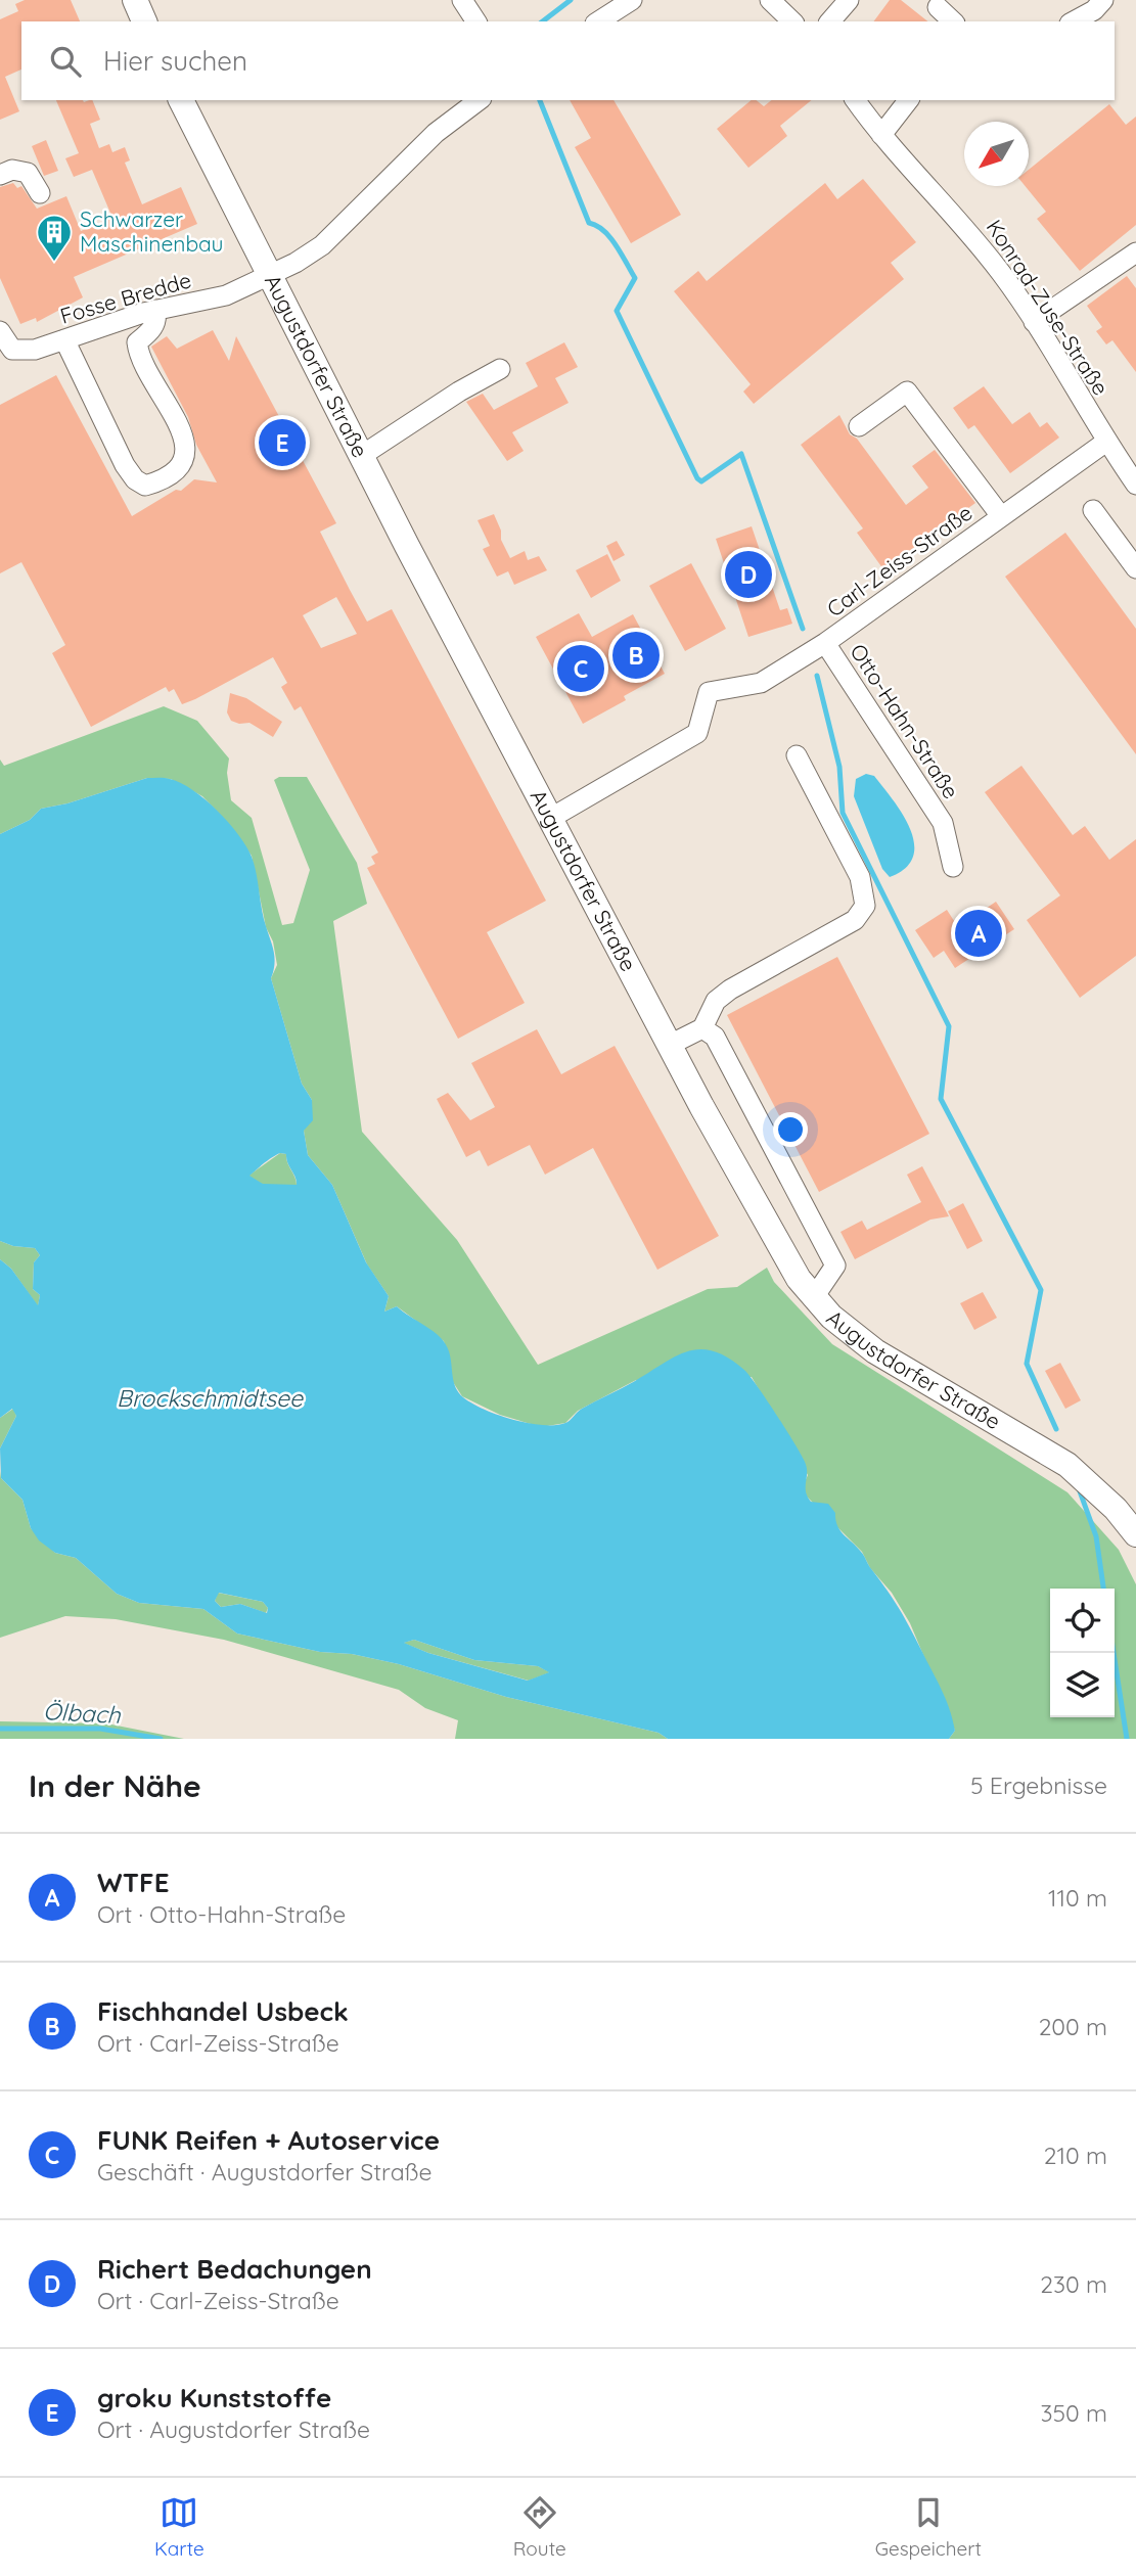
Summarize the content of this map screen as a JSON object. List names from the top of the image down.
{
  "streets": {
    "main road": ["Augustdorfer Straße"],
    "street": [
      "Fosse Bredde",
      "Konrad-Zuse-Straße",
      "Carl-Zeiss-Straße",
      "Otto-Hahn-Straße"
    ]
  },
  "crossings": [
    ["Fosse Bredde", "Augustdorfer Straße"],
    ["Konrad-Zuse-Straße", "Carl-Zeiss-Straße"],
    ["Augustdorfer Straße", "Carl-Zeiss-Straße"],
    ["Carl-Zeiss-Straße", "Otto-Hahn-Straße"]
  ],
  "water": ["Brockschmidtsee", "Ölbach"],
  "places": {
    "building": ["Schwarzer Maschinenbau"]
  },
  "north": "bottom left",
  "page": {
    "search": "Hier suchen",
    "pins": [
      "E",
      "D",
      "B",
      "C",
      "A"
    ],
    "heading": ["In der Nähe", "5 Ergebnisse"],
    "list": [
      {
        "mark": "A",
        "name": "WTFE",
        "note": "Ort · Otto-Hahn-Straße",
        "value": "110 m"
      },
      {
        "mark": "B",
        "name": "Fischhandel Usbeck",
        "note": "Ort · Carl-Zeiss-Straße",
        "value": "200 m"
      },
      {
        "mark": "C",
        "name": "FUNK Reifen + Autoservice",
        "note": "Geschäft · Augustdorfer Straße",
        "value": "210 m"
      },
      {
        "mark": "D",
        "name": "Richert Bedachungen",
        "note": "Ort · Carl-Zeiss-Straße",
        "value": "230 m"
      },
      {
        "mark": "E",
        "name": "groku Kunststoffe",
        "note": "Ort · Augustdorfer Straße",
        "value": "350 m"
      }
    ],
    "nav": ["Karte", "Route", "Gespeichert"]
  }
}
